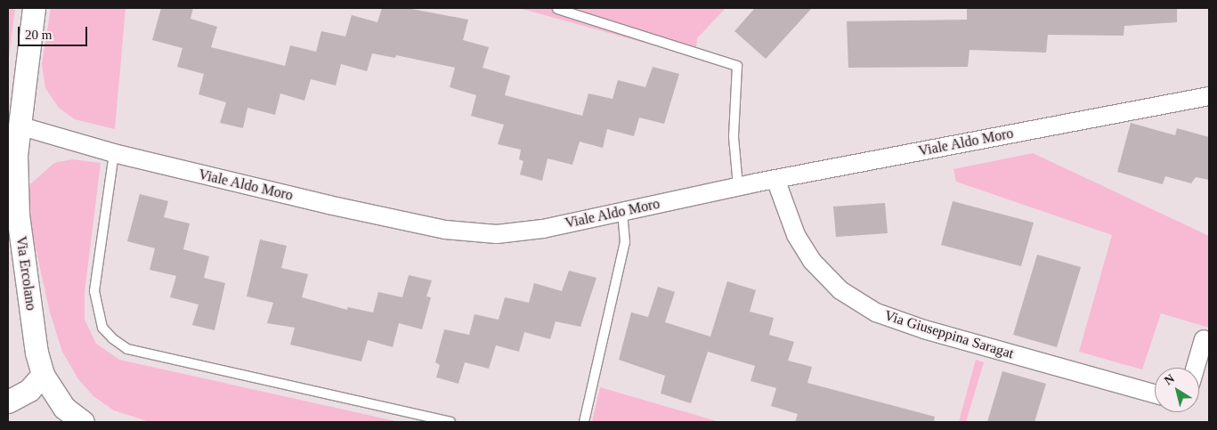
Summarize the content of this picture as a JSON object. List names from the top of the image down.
{
  "streets": {
    "street": ["Viale Aldo Moro", "Via Ercolano", "Via Giuseppina Saragat"]
  },
  "crossings": [
    ["Viale Aldo Moro", "Via Ercolano"],
    ["Viale Aldo Moro", "Via Giuseppina Saragat"]
  ],
  "scale_bar": "20 m",
  "north": "top left"
}
